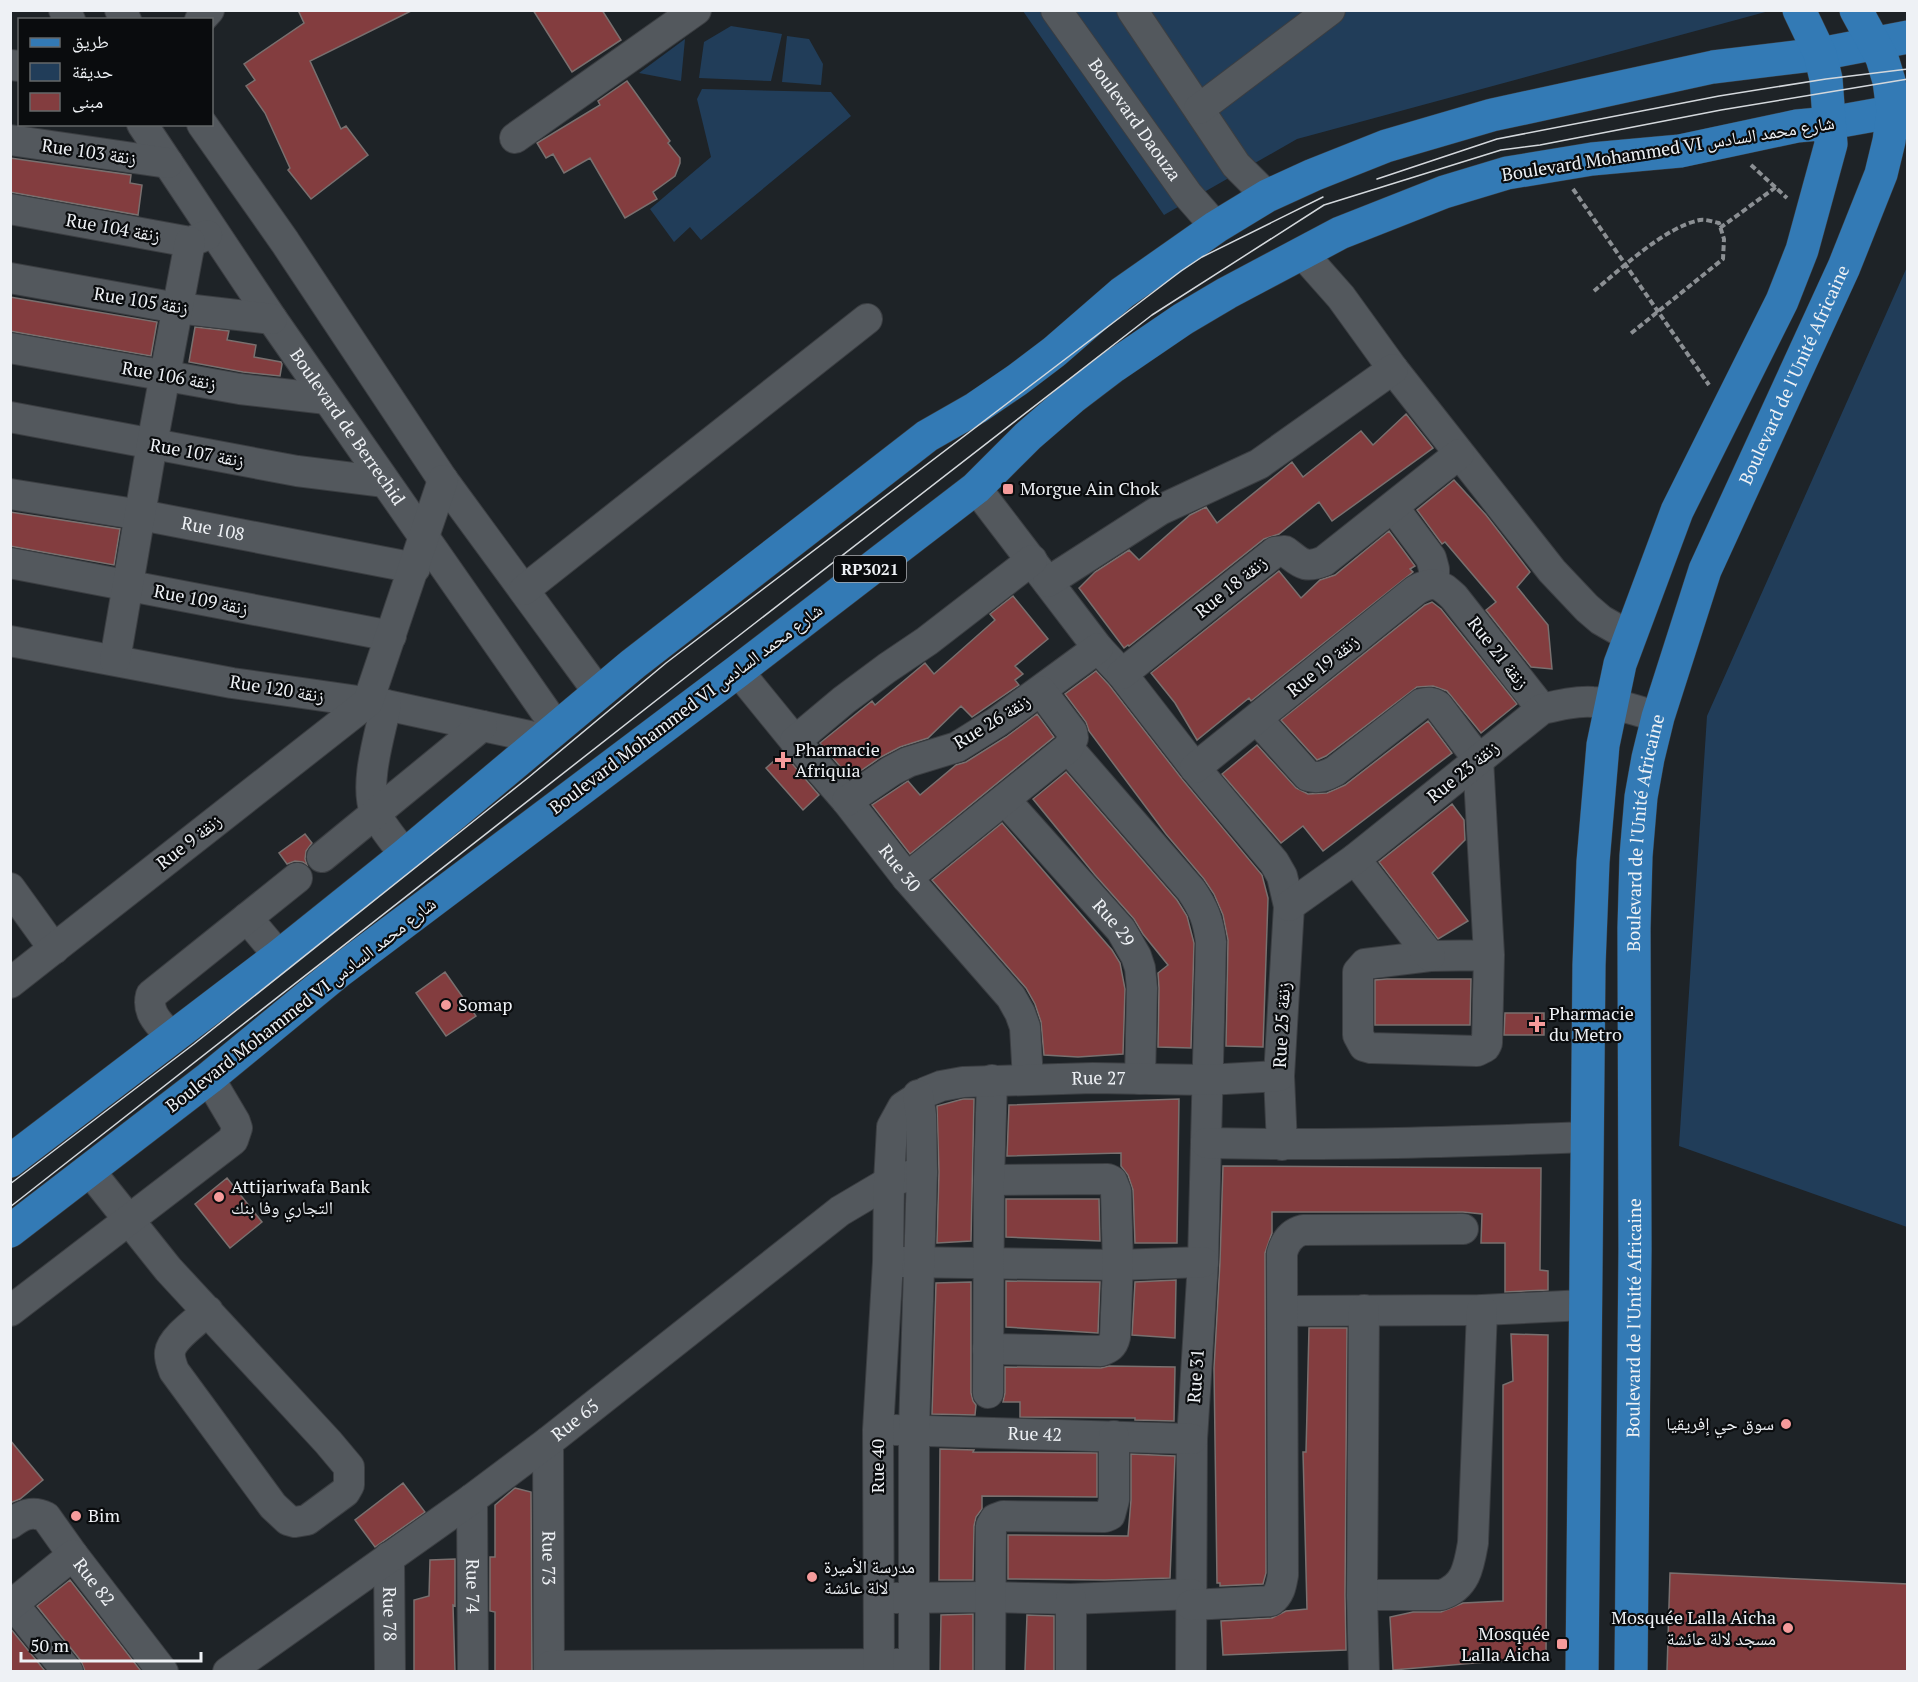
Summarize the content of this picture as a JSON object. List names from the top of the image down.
{
  "streets": {
    "main road": ["Boulevard Mohammed VI شارع محمد السادس", "Boulevard de l'Unité Africaine", "RP3021"],
    "street": [
      "Boulevard Daouza",
      "Rue 103 زنقة",
      "Rue 104 زنقة",
      "Rue 105 زنقة",
      "Rue 106 زنقة",
      "Boulevard de Berrechid",
      "Rue 107 زنقة",
      "Rue 108",
      "Rue 18 زنقة",
      "Rue 109 زنقة",
      "Rue 21 زنقة",
      "Rue 19 زنقة",
      "Rue 120 زنقة",
      "Rue 26 زنقة",
      "Rue 23 زنقة",
      "Rue 9 زنقة",
      "Rue 30",
      "Rue 29",
      "Rue 25 زنقة",
      "Rue 27",
      "Rue 31",
      "Rue 65",
      "Rue 42",
      "Rue 40",
      "Rue 73",
      "Rue 82",
      "Rue 74",
      "Rue 78"
    ]
  },
  "crossings": [
    ["Boulevard Mohammed VI شارع محمد السادس", "Boulevard de l'Unité Africaine"],
    ["Boulevard Mohammed VI شارع محمد السادس", "Rue 30"],
    ["Boulevard Mohammed VI شارع محمد السادس", "Rue 25 زنقة"],
    ["Rue 103 زنقة", "Boulevard de Berrechid"],
    ["Rue 104 زنقة", "Boulevard de Berrechid"],
    ["Rue 105 زنقة", "Boulevard de Berrechid"],
    ["Boulevard de l'Unité Africaine", "Rue 23 زنقة"],
    ["Rue 106 زنقة", "Boulevard de Berrechid"],
    ["Boulevard de Berrechid", "Rue 107 زنقة"],
    ["Boulevard de Berrechid", "Rue 120 زنقة"],
    ["Rue 18 زنقة", "Rue 25 زنقة"],
    ["Rue 21 زنقة", "Rue 19 زنقة"],
    ["Rue 21 زنقة", "Rue 23 زنقة"],
    ["Rue 19 زنقة", "Rue 25 زنقة"],
    ["Rue 120 زنقة", "Rue 9 زنقة"],
    ["Rue 26 زنقة", "Rue 30"],
    ["Rue 26 زنقة", "Rue 25 زنقة"],
    ["Rue 23 زنقة", "Rue 25 زنقة"],
    ["Rue 30", "Rue 27"],
    ["Rue 29", "Rue 27"],
    ["Rue 25 زنقة", "Rue 27"],
    ["Rue 27", "Rue 31"],
    ["Rue 27", "Rue 40"],
    ["Rue 31", "Rue 42"],
    ["Rue 65", "Rue 40"],
    ["Rue 65", "Rue 73"],
    ["Rue 65", "Rue 74"],
    ["Rue 65", "Rue 78"],
    ["Rue 42", "Rue 40"]
  ],
  "places": {
    "transit": ["Morgue Ain Chok", "Mosquée Lalla Aicha"],
    "health": ["Pharmacie Afriquia", "Pharmacie du Metro"],
    "other": [
      "Somap",
      "Attijariwafa Bank التجاري وفا بنك",
      "سوق حي إفريقيا",
      "Bim",
      "مدرسة الأميرة لالة عائشة",
      "Mosquée Lalla Aicha مسجد لالة عائشة"
    ]
  },
  "legend": ["طريق", "حديقة", "مبنى"],
  "scale_bar": "50 m"
}
